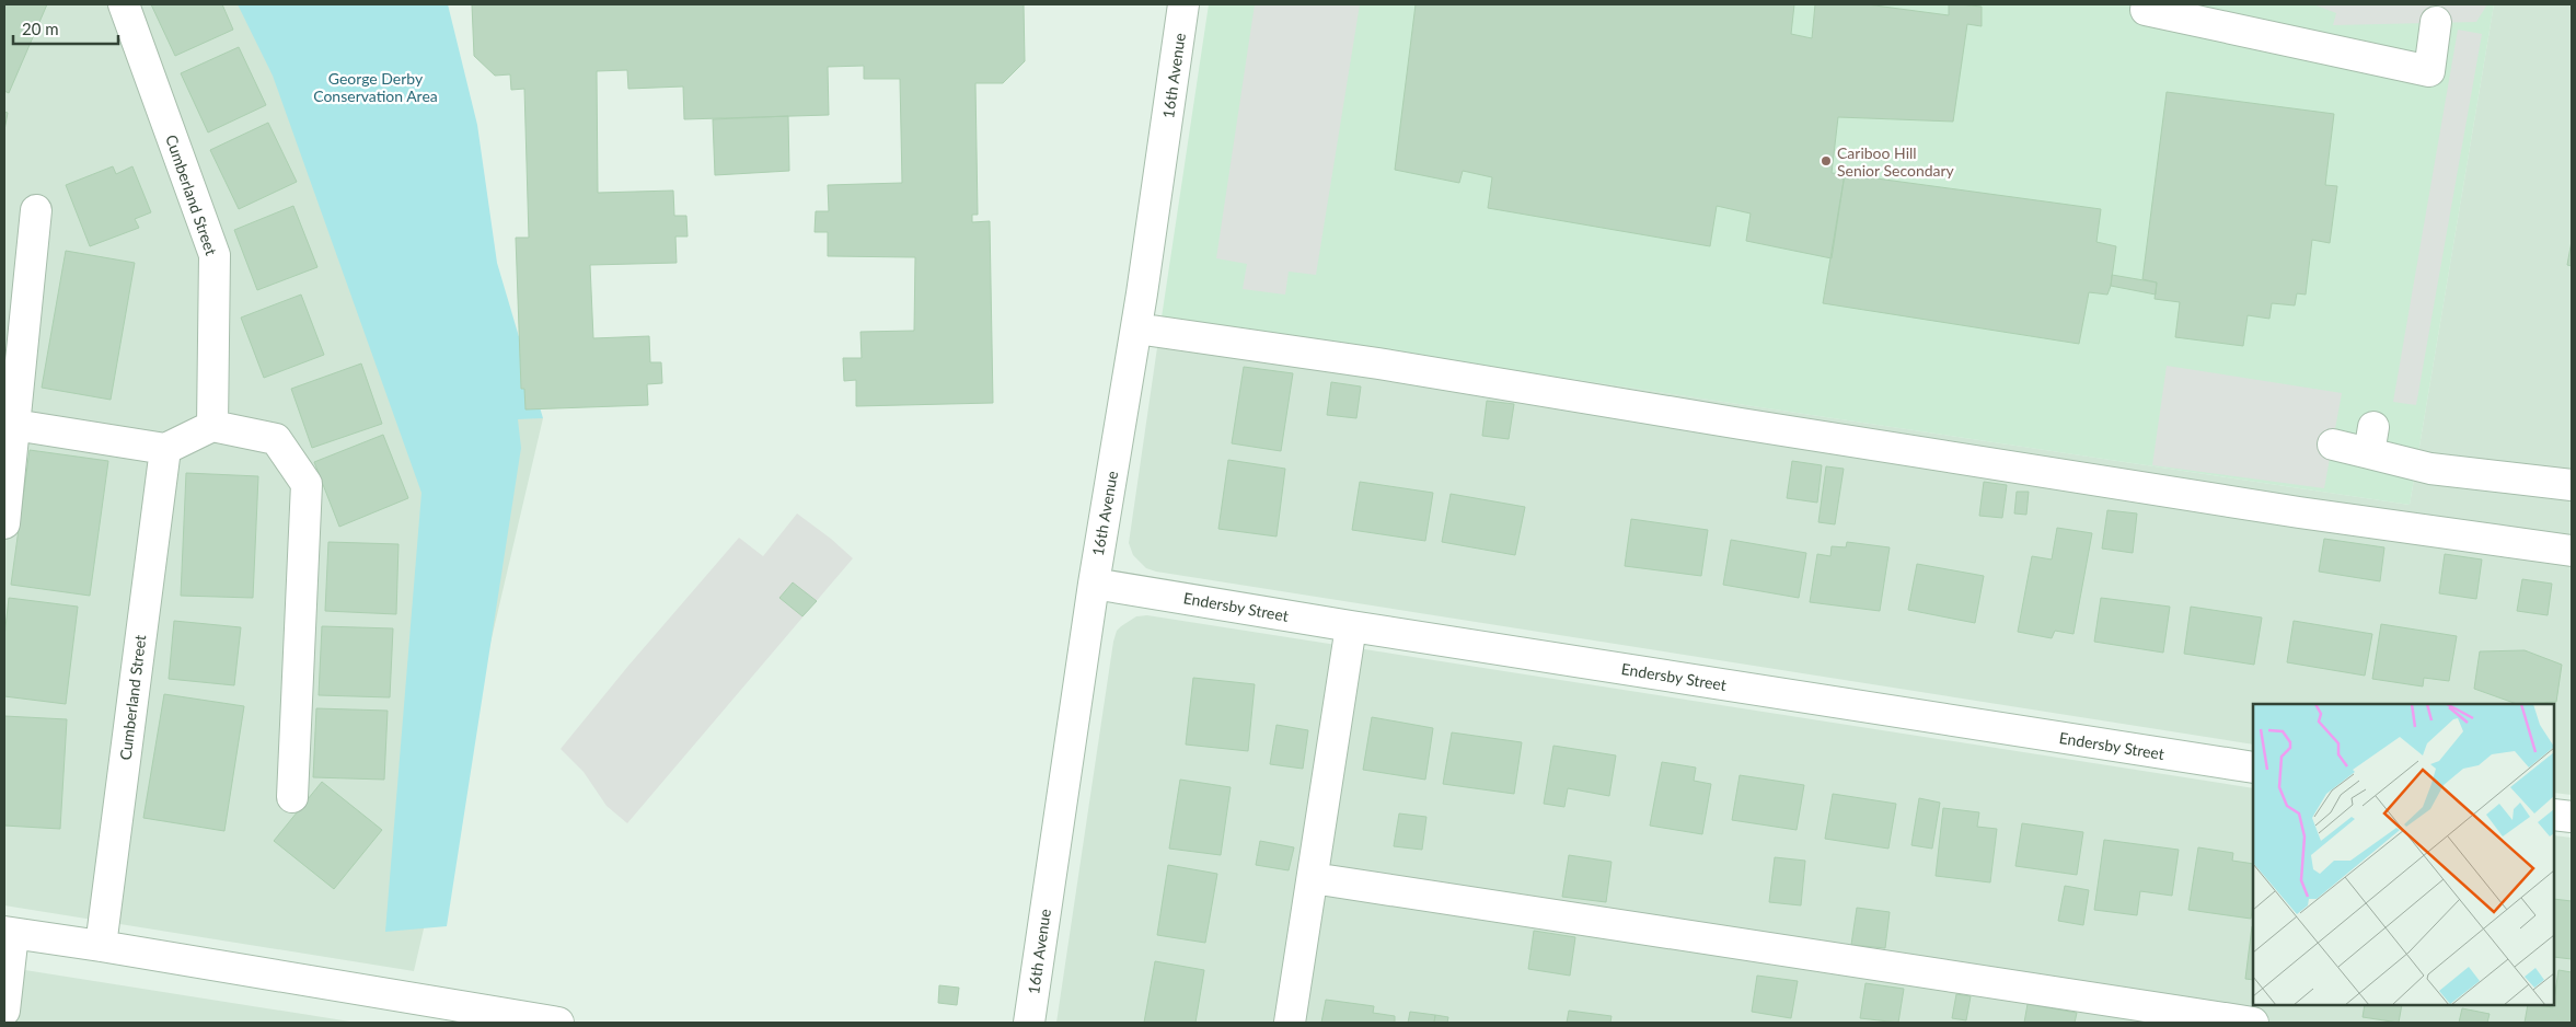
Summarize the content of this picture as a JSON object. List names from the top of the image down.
{
  "streets": {
    "street": ["16th Avenue", "Cumberland Street", "Endersby Street"]
  },
  "crossings": [
    ["16th Avenue", "Endersby Street"]
  ],
  "parks": ["George Derby Conservation Area"],
  "places": ["Cariboo Hill Senior Secondary"],
  "scale_bar": "20 m"
}
